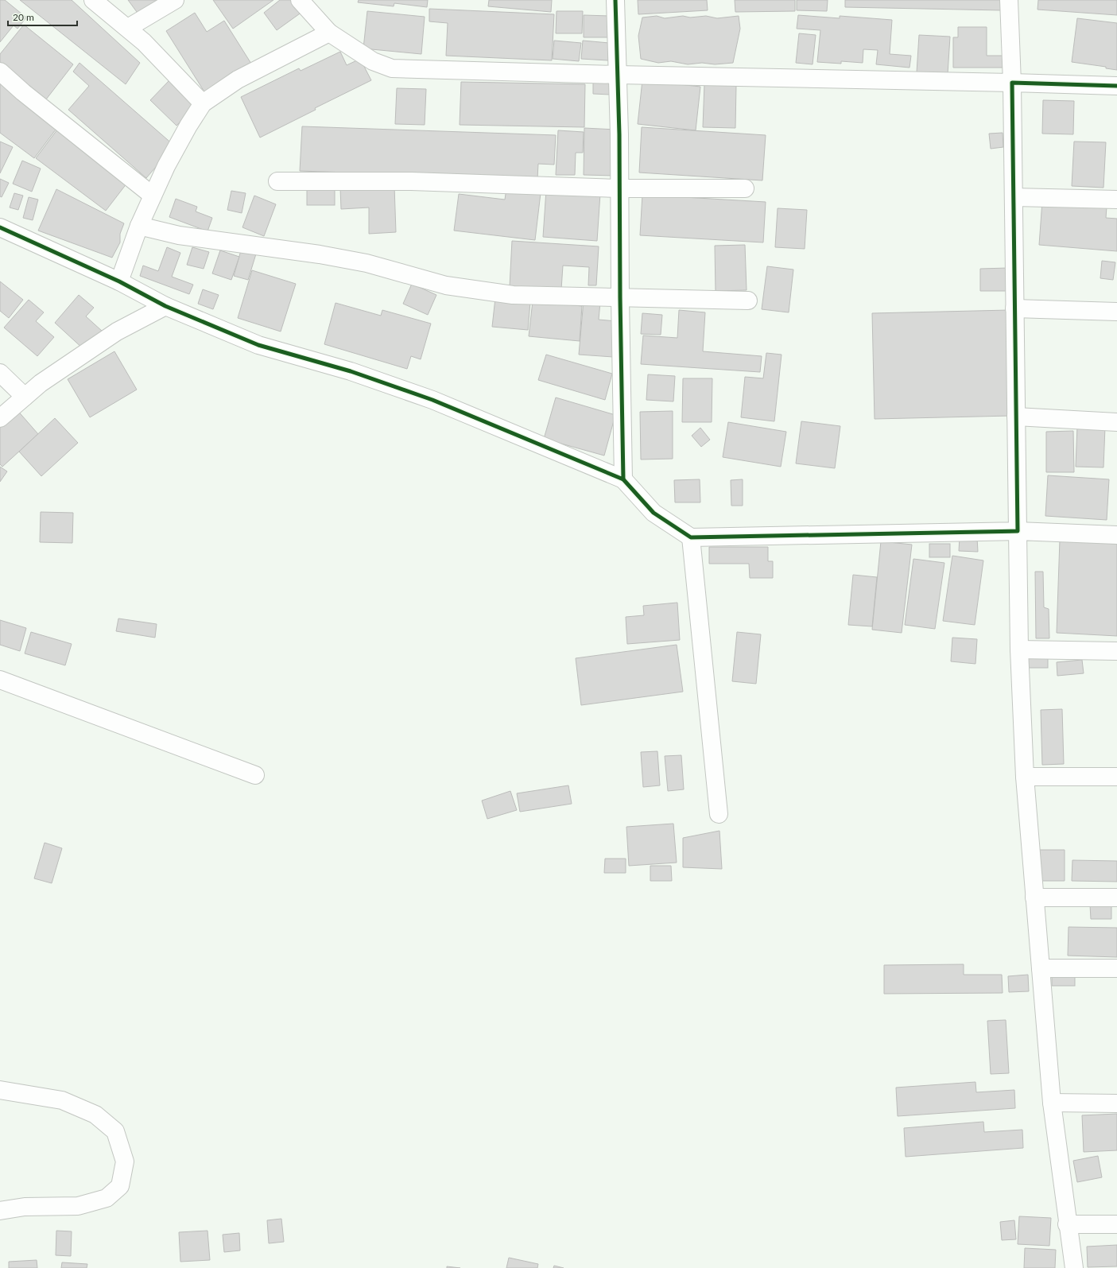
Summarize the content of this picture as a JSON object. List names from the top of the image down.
{
  "scale_bar": "20 m"
}
